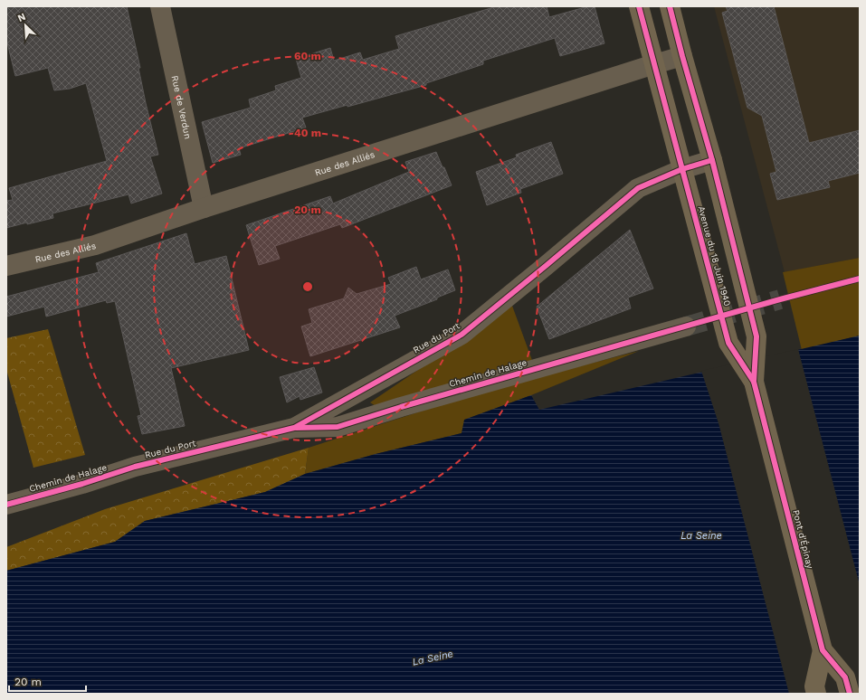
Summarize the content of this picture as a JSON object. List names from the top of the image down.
{
  "streets": {
    "main road": ["Avenue du 18 Juin 1940", "Pont d'Épinay"],
    "street": [
      "Rue de Verdun",
      "Rue des Alliés",
      "Rue du Port",
      "Chemin de Halage"
    ]
  },
  "crossings": [
    ["Rue de Verdun", "Rue des Alliés"],
    ["Rue des Alliés", "Avenue du 18 Juin 1940"],
    ["Avenue du 18 Juin 1940", "Rue du Port"],
    ["Avenue du 18 Juin 1940", "Pont d'Épinay"],
    ["Rue du Port", "Chemin de Halage"]
  ],
  "water": ["La Seine"],
  "scale_bar": "20 m",
  "north": "top left",
  "rings": ["60 m", "40 m", "20 m"]
}
